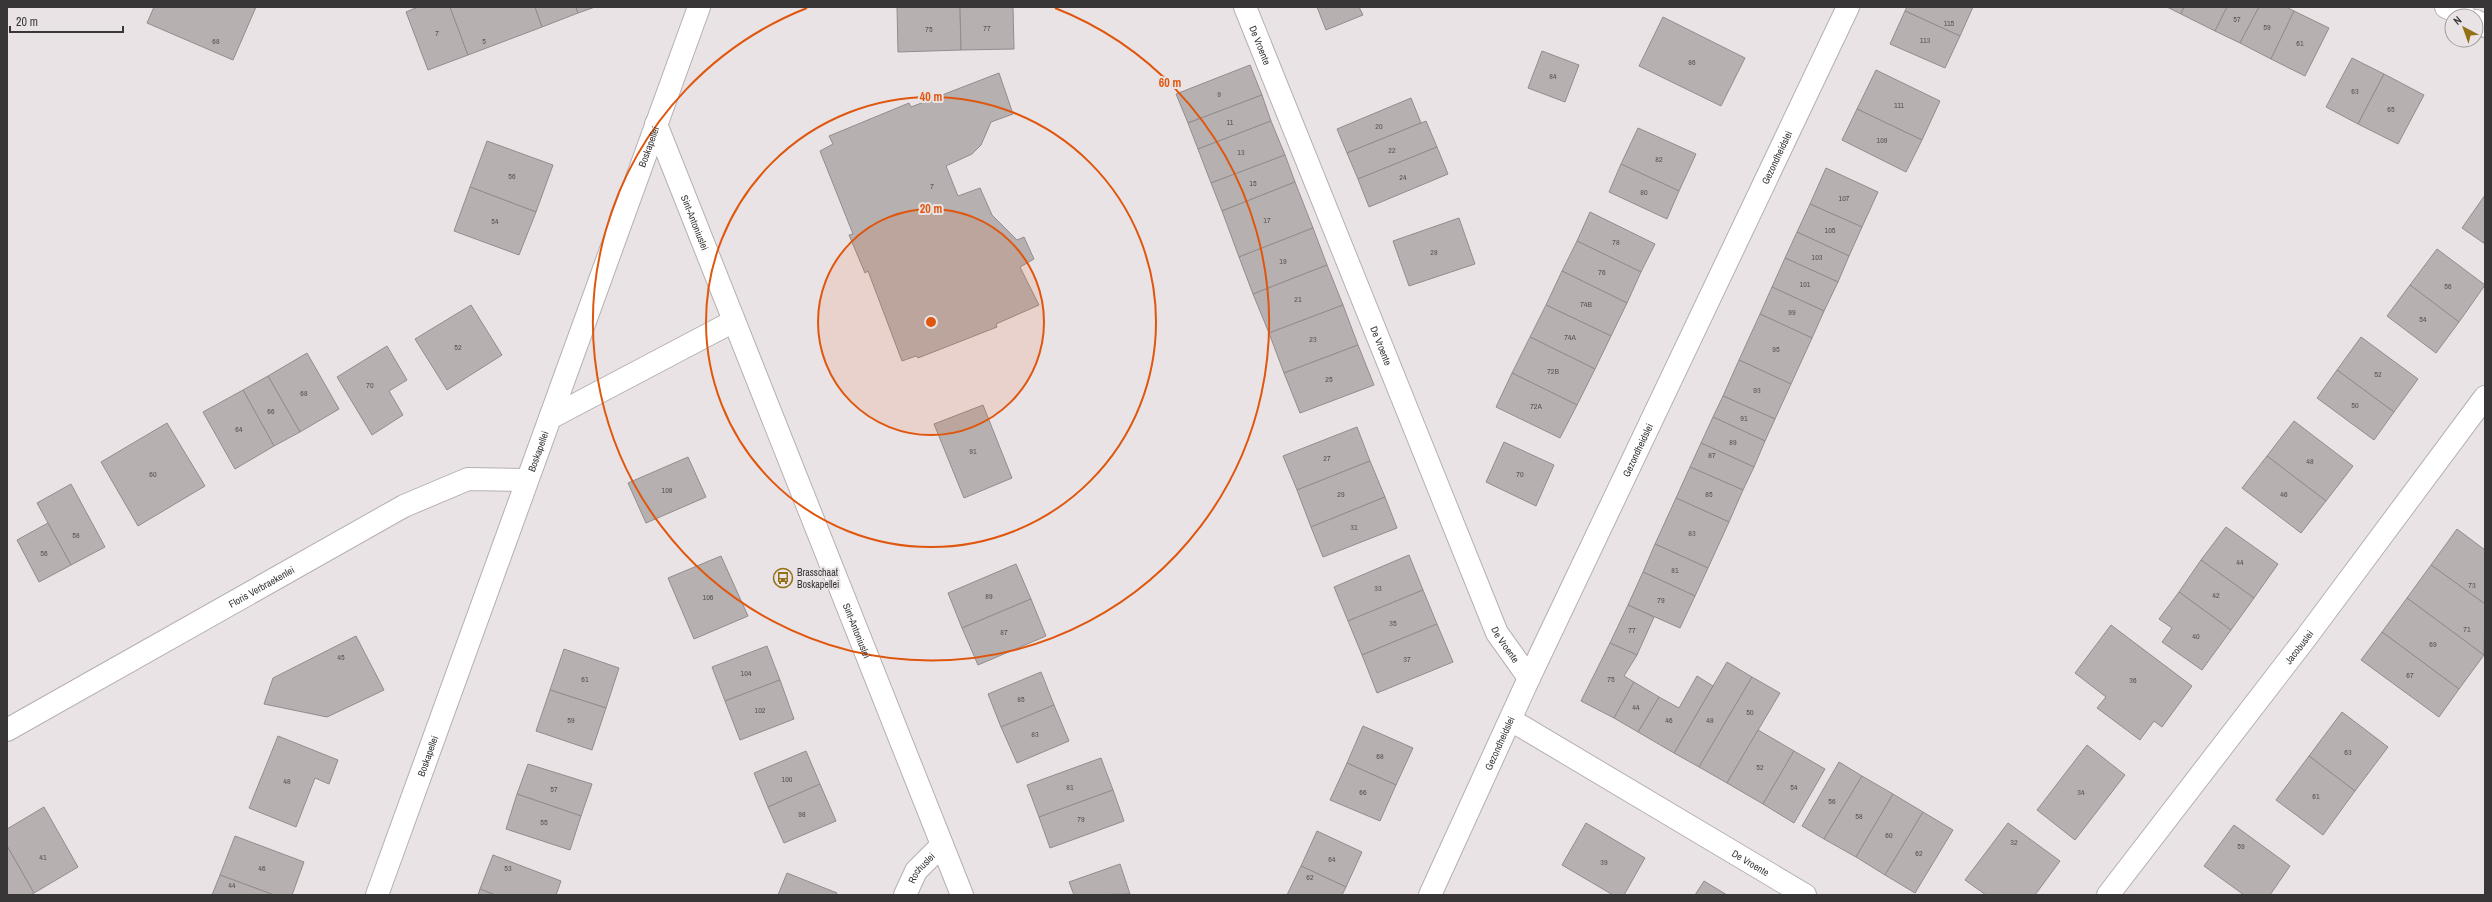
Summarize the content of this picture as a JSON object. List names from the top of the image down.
{
  "streets": {
    "street": [
      "De Vroente",
      "Boskapellei",
      "Gezondheidslei",
      "Sint-Antoniuslei",
      "Floris Verbraekenlei",
      "Jacobuslei",
      "Rochuslei"
    ]
  },
  "crossings": [
    ["De Vroente", "Gezondheidslei"],
    ["Boskapellei", "Sint-Antoniuslei"],
    ["Boskapellei", "Floris Verbraekenlei"],
    ["Sint-Antoniuslei", "Rochuslei"]
  ],
  "places": {
    "bus stop": ["Brasschaat Boskapellei"]
  },
  "house_numbers": [
    "57",
    "115",
    "59",
    "77",
    "75",
    "7",
    "113",
    "68",
    "5",
    "61",
    "86",
    "84",
    "63",
    "9",
    "111",
    "65",
    "11",
    "20",
    "109",
    "22",
    "13",
    "82",
    "56",
    "24",
    "15",
    "7",
    "80",
    "107",
    "17",
    "54",
    "105",
    "78",
    "28",
    "103",
    "19",
    "76",
    "101",
    "56",
    "21",
    "74B",
    "99",
    "54",
    "74A",
    "23",
    "52",
    "95",
    "72B",
    "52",
    "25",
    "70",
    "93",
    "68",
    "50",
    "72A",
    "66",
    "91",
    "64",
    "89",
    "91",
    "87",
    "27",
    "48",
    "60",
    "70",
    "108",
    "29",
    "85",
    "46",
    "31",
    "83",
    "58",
    "56",
    "44",
    "81",
    "73",
    "33",
    "42",
    "89",
    "106",
    "79",
    "35",
    "71",
    "77",
    "87",
    "40",
    "69",
    "45",
    "37",
    "104",
    "67",
    "61",
    "75",
    "36",
    "85",
    "44",
    "102",
    "50",
    "59",
    "46",
    "48",
    "83",
    "63",
    "68",
    "52",
    "100",
    "48",
    "81",
    "54",
    "57",
    "66",
    "34",
    "61",
    "56",
    "98",
    "58",
    "79",
    "55",
    "60",
    "32",
    "59",
    "62",
    "41",
    "64",
    "39",
    "46",
    "53",
    "62",
    "44"
  ],
  "scale_bar": "20 m",
  "north": "top left",
  "rings": ["60 m", "40 m", "20 m"]
}
